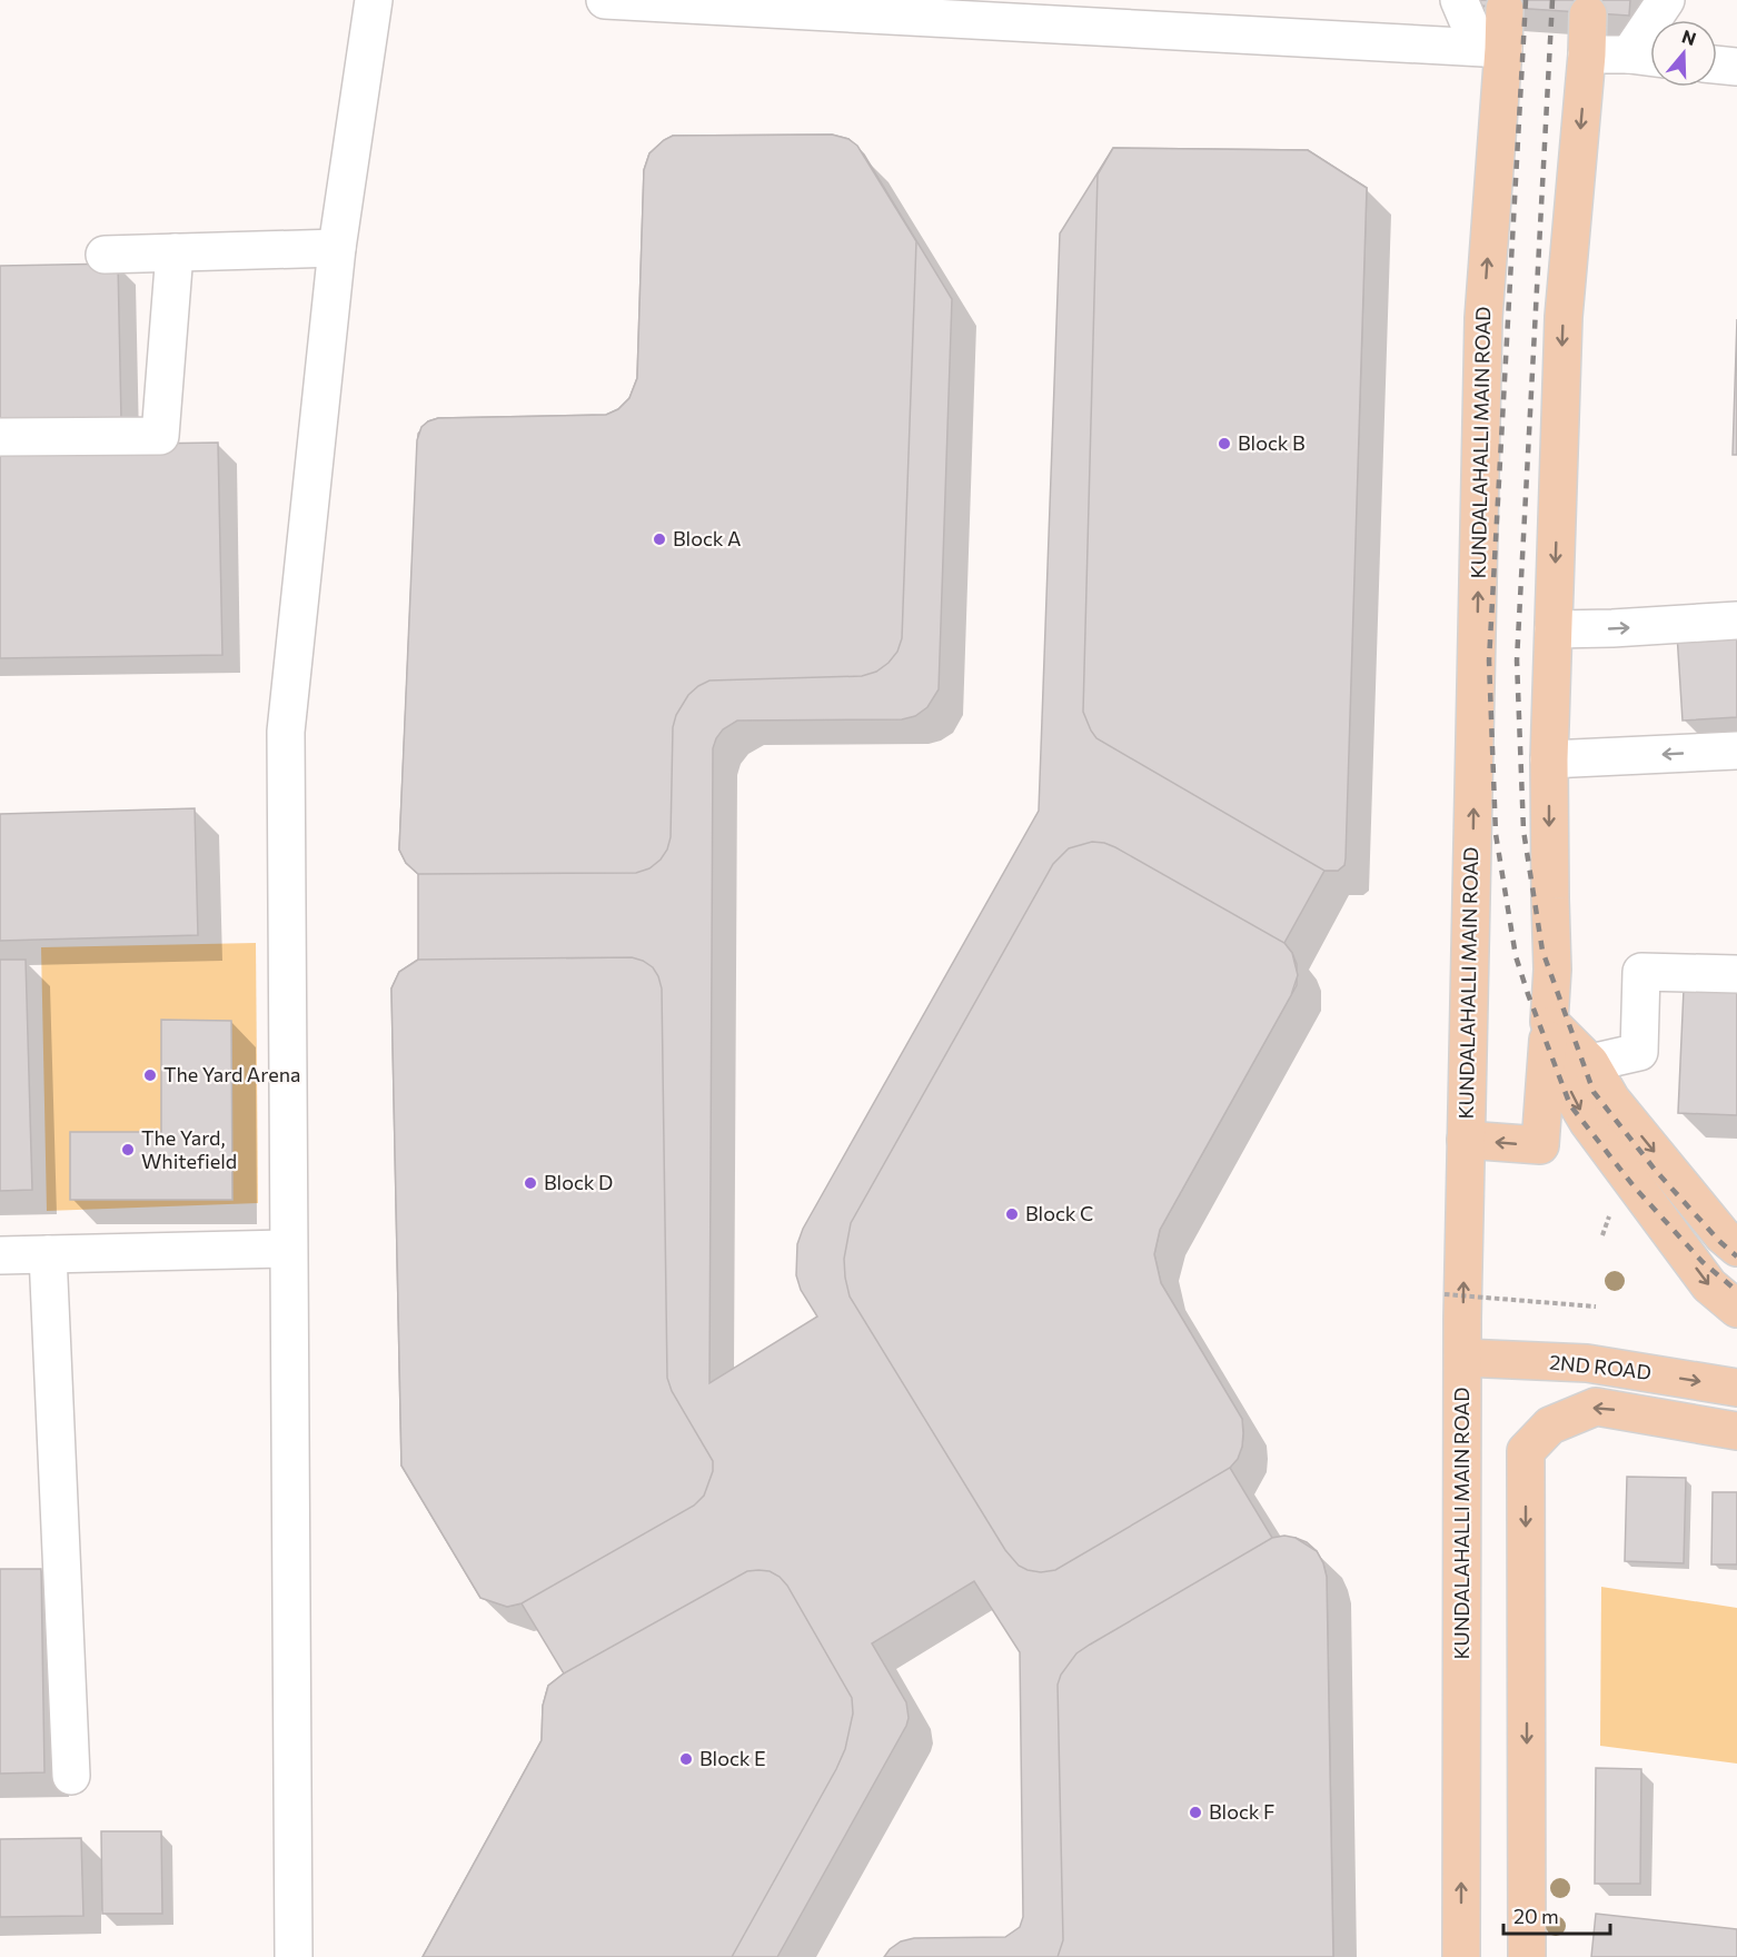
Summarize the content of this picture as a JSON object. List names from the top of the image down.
{
  "streets": {
    "main road": ["KUNDALAHALLI MAIN ROAD", "2ND ROAD"]
  },
  "crossings": [
    ["KUNDALAHALLI MAIN ROAD", "2ND ROAD"]
  ],
  "places": [
    "Block B",
    "Block A",
    "The Yard Arena",
    "The Yard, Whitefield",
    "Block D",
    "Block C",
    "Block E",
    "Block F"
  ],
  "scale_bar": "20 m",
  "north": "top"
}
